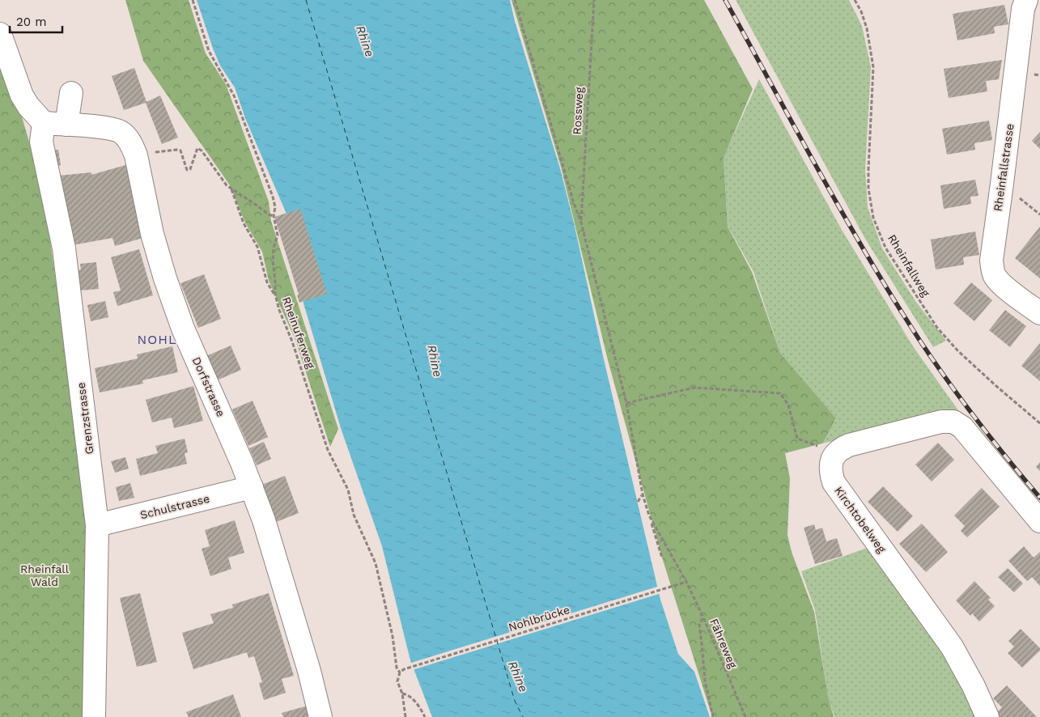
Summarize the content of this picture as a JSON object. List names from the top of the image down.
{
  "streets": {
    "street": [
      "Rheinfallstrasse",
      "Dorfstrasse",
      "Grenzstrasse",
      "Schulstrasse",
      "Kirchtobelweg"
    ],
    "path": [
      "Rossweg",
      "Rheinfallweg",
      "Rheinuferweg",
      "Nohlbrücke",
      "Fähreweg"
    ]
  },
  "crossings": [
    ["Rheinuferweg", "Nohlbrücke"],
    ["Dorfstrasse", "Grenzstrasse"],
    ["Dorfstrasse", "Schulstrasse"],
    ["Grenzstrasse", "Schulstrasse"],
    ["Nohlbrücke", "Fähreweg"]
  ],
  "districts": ["NOHL"],
  "water": ["Rhine"],
  "parks": ["Rheinfall Wald"],
  "scale_bar": "20 m"
}
